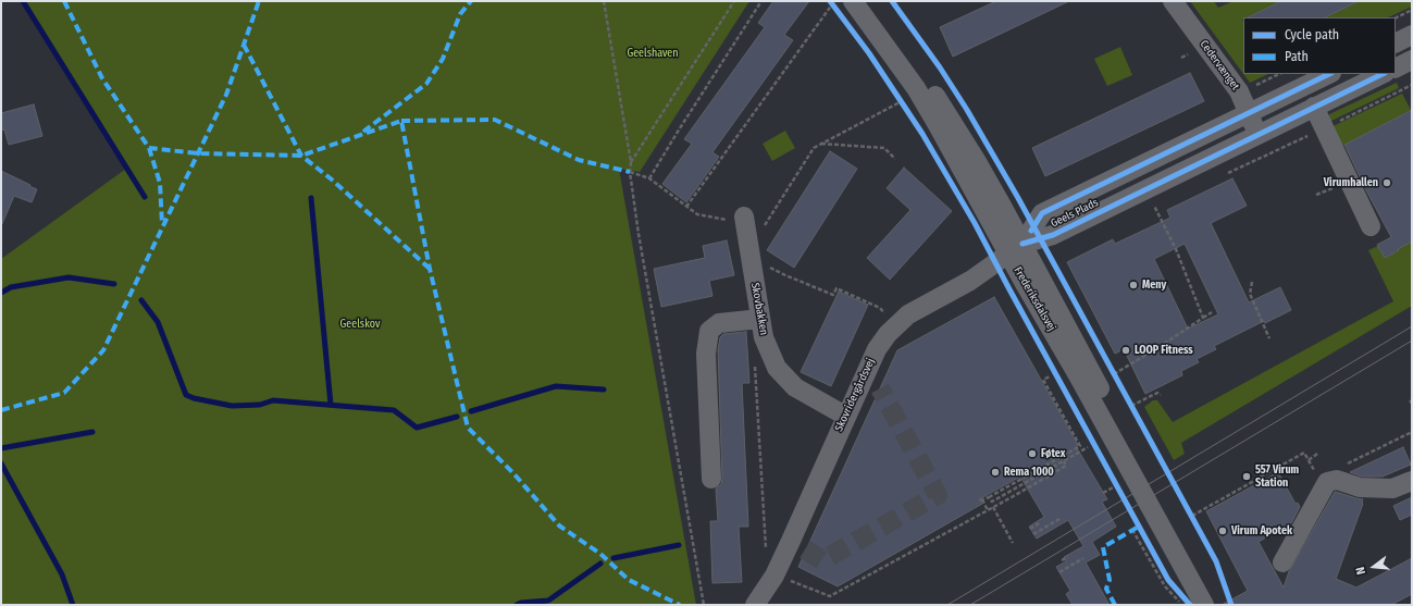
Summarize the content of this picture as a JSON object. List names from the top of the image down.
{
  "streets": {
    "street": [
      "Cedervænget",
      "Geels Plads",
      "Frederiksdalsvej",
      "Skovbakken",
      "Skovridergårdsvej"
    ]
  },
  "crossings": [
    ["Cedervænget", "Geels Plads"],
    ["Geels Plads", "Frederiksdalsvej"],
    ["Geels Plads", "Skovridergårdsvej"],
    ["Frederiksdalsvej", "Skovridergårdsvej"],
    ["Skovbakken", "Skovridergårdsvej"]
  ],
  "parks": ["Geelshaven", "Geelskov"],
  "places": [
    "Virumhallen",
    "Meny",
    "LOOP Fitness",
    "Føtex",
    "Rema 1000",
    "557 Virum Station",
    "Virum Apotek"
  ],
  "legend": ["Cycle path", "Path"],
  "north": "left"
}
